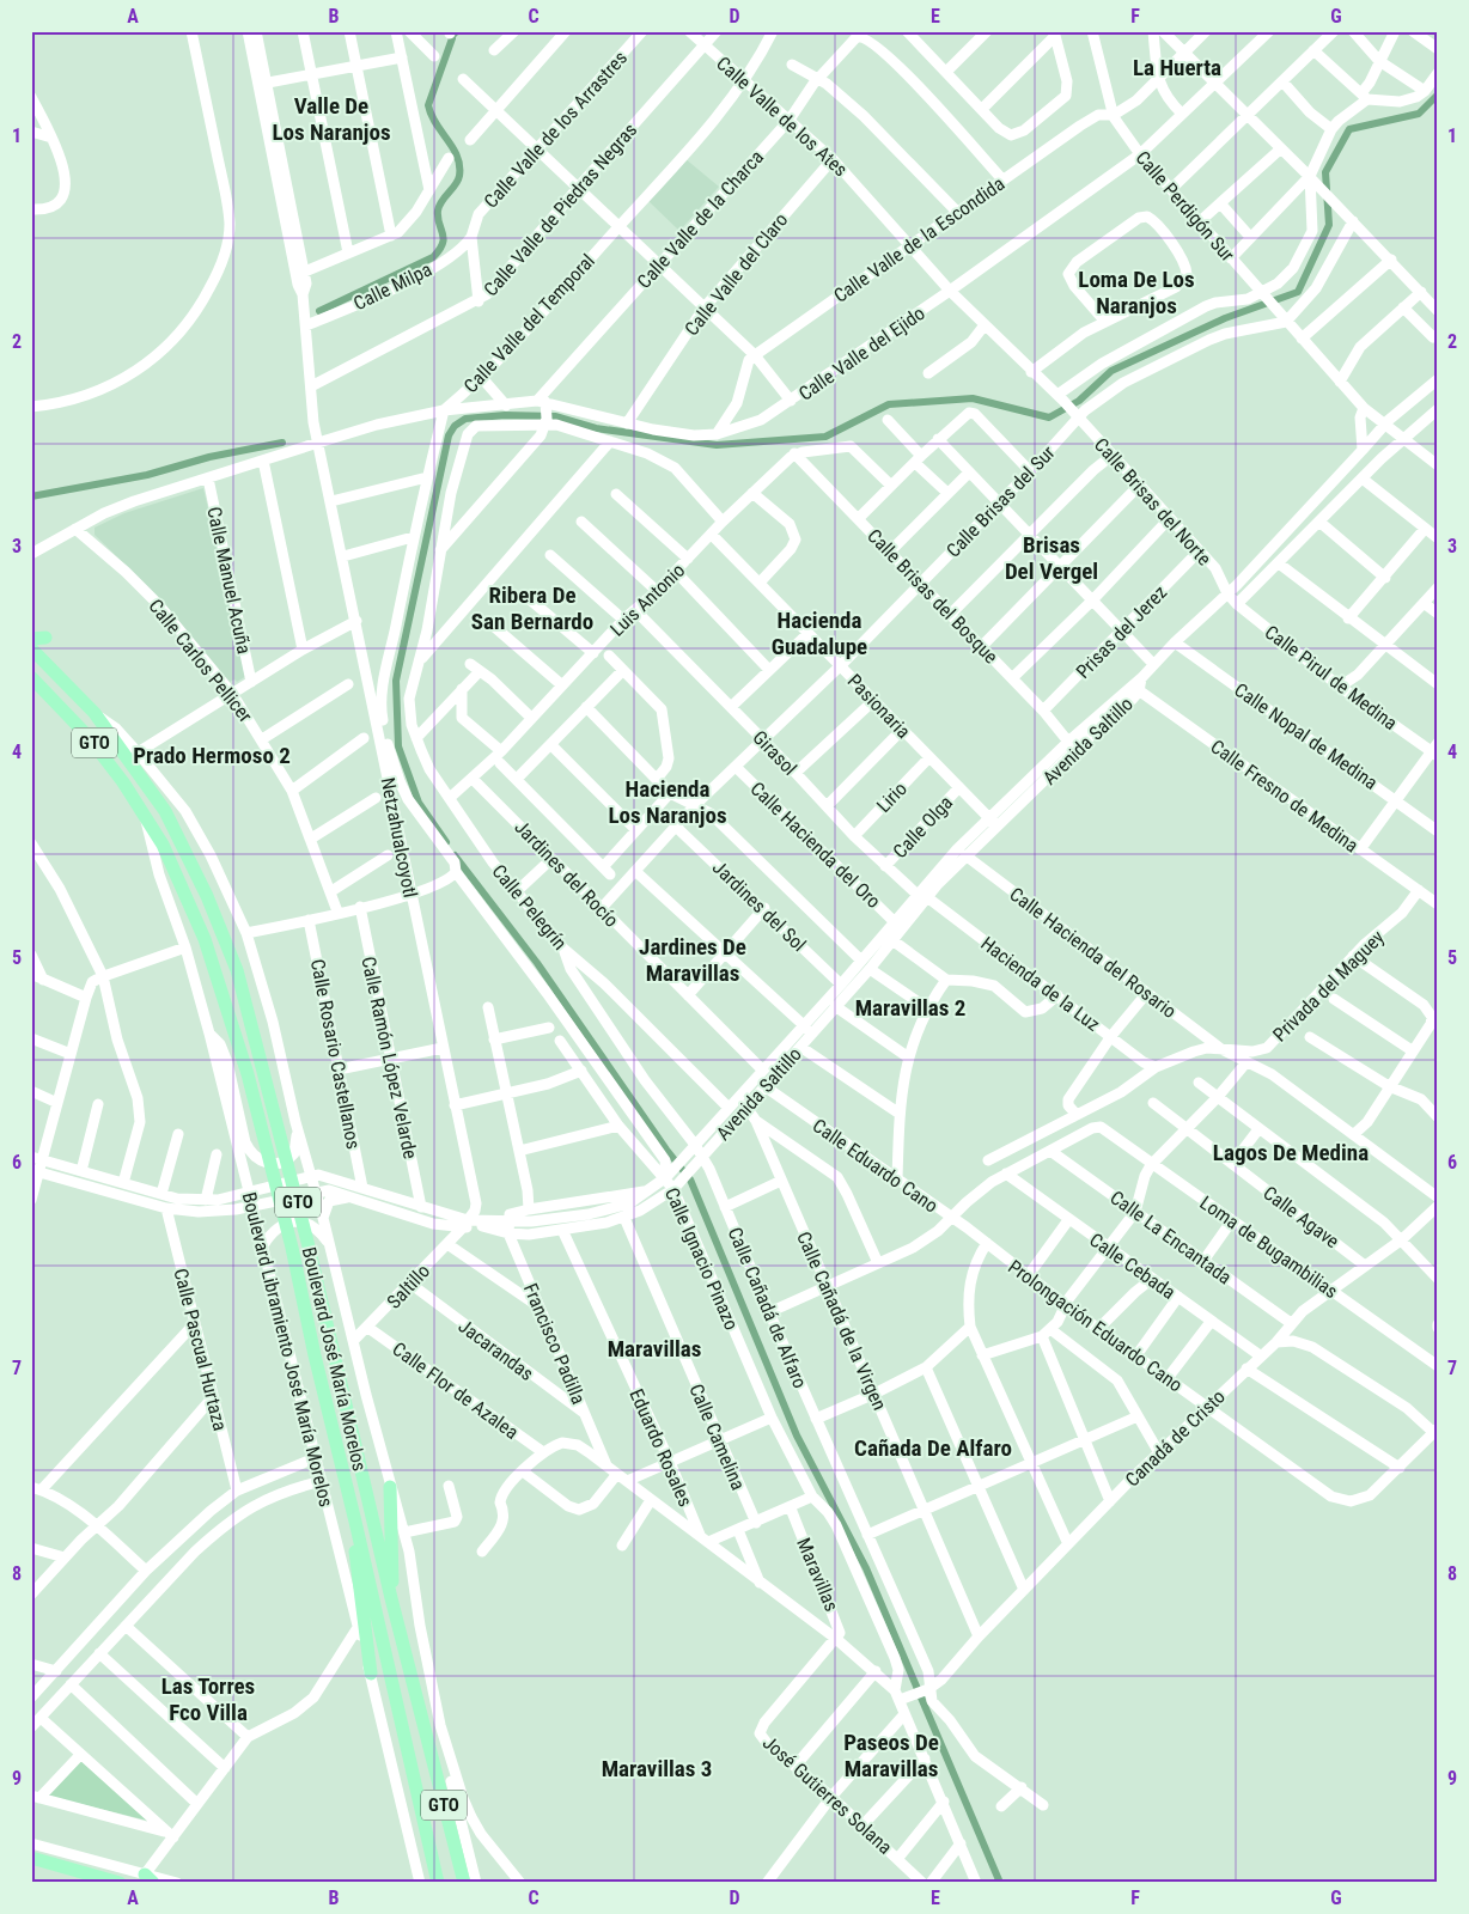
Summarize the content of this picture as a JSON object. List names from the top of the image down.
{
  "streets": {
    "main road": ["GTO", "Boulevard José María Morelos"],
    "street": [
      "Calle Valle de los Ates",
      "Calle Valle de los Arrastres",
      "Calle Perdigón Sur",
      "Calle Valle de Piedras Negras",
      "Calle Valle de la Charca",
      "Calle Valle de la Escondida",
      "Calle Valle del Claro",
      "Calle Milpa",
      "Calle Valle del Temporal",
      "Calle Valle del Ejido",
      "Calle Brisas del Sur",
      "Calle Brisas del Norte",
      "Calle Manuel Acuña",
      "Calle Brisas del Bosque",
      "Luis Antonio",
      "Prisas del Jerez",
      "Calle Carlos Pellicer",
      "Calle Pirul de Medina",
      "Pasionaria",
      "Calle Nopal de Medina",
      "Avenida Saltillo",
      "Girasol",
      "Calle Fresno de Medina",
      "Lirio",
      "Calle Olga",
      "Netzahualcoyotl",
      "Calle Hacienda del Oro",
      "Jardines del Rocío",
      "Jardines del Sol",
      "Calle Pelegrín",
      "Calle Hacienda del Rosario",
      "Hacienda de la Luz",
      "Privada del Maguey",
      "Calle Rosario Castellanos",
      "Calle Ramón López Velarde",
      "Calle Eduardo Cano",
      "Calle Agave",
      "Calle La Encantada",
      "Loma de Bugambilias",
      "Calle Ignacio Pinazo",
      "Calle Cebada",
      "Saltillo",
      "Calle Cañadá de Alfaro",
      "Calle Cañadá de la Virgen",
      "Prolongación Eduardo Cano",
      "Francisco Padilla",
      "Calle Pascual Hurtaza",
      "Boulevard Libramiento José María Morelos",
      "Jacarandas",
      "Calle Flor de Azalea",
      "Calle Camelina",
      "Canadá de Cristo",
      "Eduardo Rosales",
      "Maravillas",
      "José Gutierres Solana"
    ]
  },
  "crossings": [
    ["Calle Valle de los Ates", "Calle Valle de Piedras Negras"],
    ["Calle Valle de los Ates", "Calle Valle de la Charca"],
    ["Calle Valle de los Ates", "Calle Valle de la Escondida"],
    ["Calle Valle de los Ates", "Calle Valle del Claro"],
    ["Calle Valle de los Ates", "Calle Valle del Temporal"],
    ["Calle Valle de los Ates", "Calle Valle del Ejido"],
    ["Calle Valle de los Ates", "Calle Brisas del Sur"],
    ["Calle Valle de los Ates", "Calle Brisas del Norte"],
    ["Calle Valle de los Arrastres", "Calle Valle de Piedras Negras"],
    ["Calle Valle de los Arrastres", "Calle Milpa"],
    ["Calle Perdigón Sur", "Calle Valle de la Escondida"],
    ["Calle Perdigón Sur", "Calle Valle del Ejido"],
    ["Calle Perdigón Sur", "Calle Brisas del Sur"],
    ["Calle Valle de Piedras Negras", "Netzahualcoyotl"],
    ["Calle Valle de la Charca", "Calle Valle de la Escondida"],
    ["Calle Valle de la Charca", "Calle Valle del Ejido"],
    ["Calle Valle del Claro", "Calle Valle del Ejido"],
    ["Calle Milpa", "Netzahualcoyotl"],
    ["Calle Valle del Temporal", "Calle Valle del Ejido"],
    ["Calle Valle del Temporal", "Calle Manuel Acuña"],
    ["Calle Valle del Temporal", "Calle Carlos Pellicer"],
    ["Calle Valle del Temporal", "Netzahualcoyotl"],
    ["Calle Brisas del Sur", "Calle Brisas del Norte"],
    ["Calle Brisas del Sur", "Calle Brisas del Bosque"],
    ["Calle Brisas del Sur", "Pasionaria"],
    ["Calle Brisas del Sur", "Girasol"],
    ["Calle Brisas del Sur", "Calle Hacienda del Oro"],
    ["Calle Brisas del Sur", "Jardines del Rocío"],
    ["Calle Brisas del Sur", "Jardines del Sol"],
    ["Calle Brisas del Norte", "Prisas del Jerez"],
    ["Calle Brisas del Norte", "Calle Pirul de Medina"],
    ["Calle Brisas del Norte", "Avenida Saltillo"],
    ["Calle Brisas del Bosque", "Luis Antonio"],
    ["Calle Brisas del Bosque", "Prisas del Jerez"],
    ["Calle Brisas del Bosque", "Avenida Saltillo"],
    ["Luis Antonio", "Pasionaria"],
    ["Luis Antonio", "Girasol"],
    ["Luis Antonio", "Jardines del Rocío"],
    ["Luis Antonio", "Calle Pelegrín"],
    ["Calle Pirul de Medina", "Avenida Saltillo"],
    ["Pasionaria", "Avenida Saltillo"],
    ["Pasionaria", "Lirio"],
    ["Pasionaria", "Calle Olga"],
    ["Calle Nopal de Medina", "Avenida Saltillo"],
    ["Avenida Saltillo", "Girasol"],
    ["Avenida Saltillo", "Calle Fresno de Medina"],
    ["Avenida Saltillo", "Netzahualcoyotl"],
    ["Avenida Saltillo", "Calle Hacienda del Oro"],
    ["Avenida Saltillo", "Jardines del Rocío"],
    ["Avenida Saltillo", "Jardines del Sol"],
    ["Avenida Saltillo", "Calle Pelegrín"],
    ["Avenida Saltillo", "Calle Hacienda del Rosario"],
    ["Avenida Saltillo", "Hacienda de la Luz"],
    ["Avenida Saltillo", "Calle Rosario Castellanos"],
    ["Avenida Saltillo", "Calle Ramón López Velarde"],
    ["Avenida Saltillo", "Calle Eduardo Cano"],
    ["Avenida Saltillo", "Calle Ignacio Pinazo"],
    ["Avenida Saltillo", "Saltillo"],
    ["Avenida Saltillo", "Calle Cañadá de Alfaro"],
    ["Avenida Saltillo", "Calle Cañadá de la Virgen"],
    ["Avenida Saltillo", "Francisco Padilla"],
    ["Avenida Saltillo", "Calle Pascual Hurtaza"],
    ["Avenida Saltillo", "Boulevard Libramiento José María Morelos"],
    ["Avenida Saltillo", "Calle Camelina"],
    ["Avenida Saltillo", "Eduardo Rosales"],
    ["GTO", "Boulevard José María Morelos"],
    ["Girasol", "Lirio"],
    ["Girasol", "Calle Olga"],
    ["Girasol", "Hacienda de la Luz"],
    ["Calle Fresno de Medina", "Privada del Maguey"],
    ["Netzahualcoyotl", "Saltillo"],
    ["Calle Pelegrín", "Calle Cañadá de Alfaro"],
    ["Calle Hacienda del Rosario", "Privada del Maguey"],
    ["Calle Eduardo Cano", "Prolongación Eduardo Cano"],
    ["Calle Agave", "Canadá de Cristo"],
    ["Calle La Encantada", "Loma de Bugambilias"],
    ["Calle La Encantada", "Canadá de Cristo"],
    ["Loma de Bugambilias", "Canadá de Cristo"],
    ["Calle Ignacio Pinazo", "Canadá de Cristo"],
    ["Calle Cebada", "Canadá de Cristo"],
    ["Saltillo", "Jacarandas"],
    ["Saltillo", "Calle Flor de Azalea"],
    ["Calle Cañadá de Alfaro", "Canadá de Cristo"],
    ["Calle Cañadá de la Virgen", "Canadá de Cristo"],
    ["Prolongación Eduardo Cano", "Canadá de Cristo"],
    ["Francisco Padilla", "Jacarandas"],
    ["Boulevard Libramiento José María Morelos", "Boulevard José María Morelos"],
    ["Maravillas", "José Gutierres Solana"]
  ],
  "districts": [
    "La Huerta",
    "Valle De Los Naranjos",
    "Loma De Los Naranjos",
    "Brisas Del Vergel",
    "Ribera De San Bernardo",
    "Hacienda Guadalupe",
    "Prado Hermoso 2",
    "Hacienda Los Naranjos",
    "Jardines De Maravillas",
    "Maravillas 2",
    "Lagos De Medina",
    "Maravillas",
    "Cañada De Alfaro",
    "Las Torres Fco Villa",
    "Paseos De Maravillas",
    "Maravillas 3"
  ],
  "grid": {
    "columns": [
      "A",
      "B",
      "C",
      "D",
      "E",
      "F",
      "G"
    ],
    "rows": [
      "1",
      "2",
      "3",
      "4",
      "5",
      "6",
      "7",
      "8",
      "9"
    ]
  }
}
